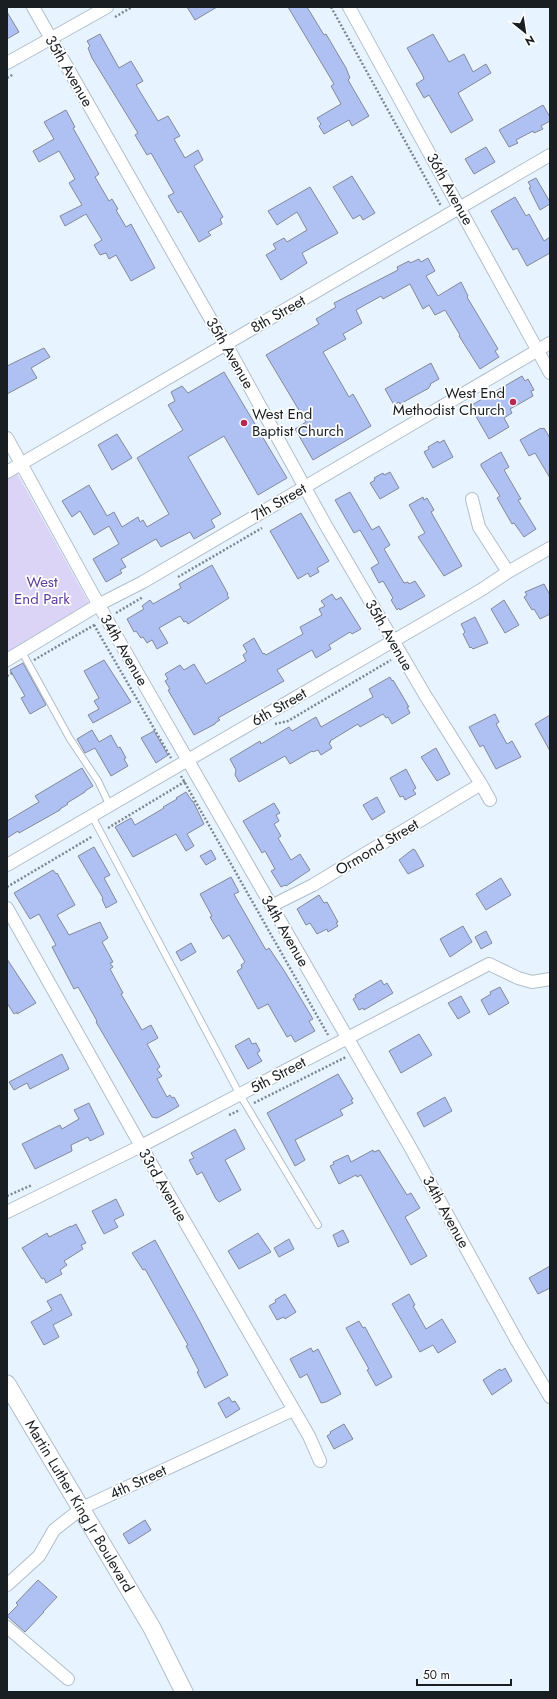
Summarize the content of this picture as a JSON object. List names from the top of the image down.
{
  "streets": {
    "main road": ["Martin Luther King Jr Boulevard"],
    "street": [
      "35th Avenue",
      "36th Avenue",
      "8th Street",
      "7th Street",
      "34th Avenue",
      "6th Street",
      "Ormond Street",
      "5th Street",
      "33rd Avenue",
      "4th Street"
    ]
  },
  "crossings": [
    ["35th Avenue", "8th Street"],
    ["35th Avenue", "7th Street"],
    ["35th Avenue", "6th Street"],
    ["35th Avenue", "Ormond Street"],
    ["36th Avenue", "8th Street"],
    ["36th Avenue", "7th Street"],
    ["8th Street", "34th Avenue"],
    ["7th Street", "34th Avenue"],
    ["34th Avenue", "6th Street"],
    ["34th Avenue", "Ormond Street"],
    ["34th Avenue", "5th Street"],
    ["5th Street", "33rd Avenue"],
    ["33rd Avenue", "4th Street"],
    ["4th Street", "Martin Luther King Jr Boulevard"]
  ],
  "parks": ["West End Park"],
  "places": ["West End Methodist Church", "West End Baptist Church"],
  "scale_bar": "50 m",
  "north": "bottom right"
}
